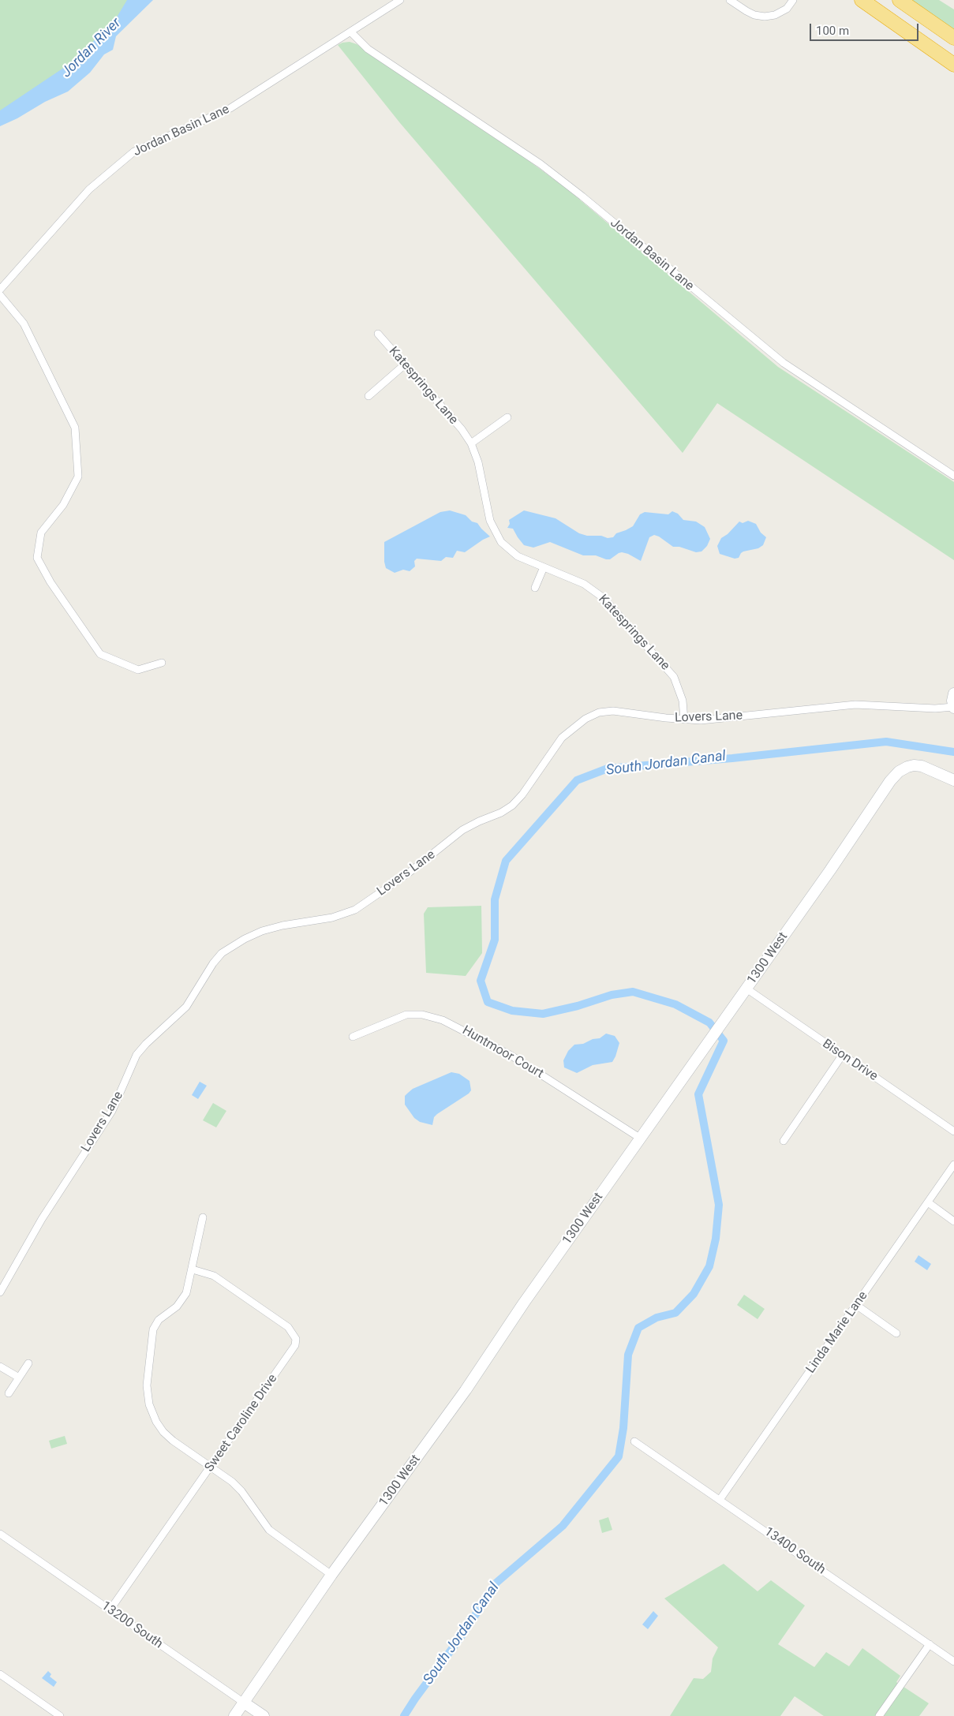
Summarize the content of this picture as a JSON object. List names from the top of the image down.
{
  "streets": {
    "street": [
      "Jordan Basin Lane",
      "Katesprings Lane",
      "Lovers Lane",
      "1300 West",
      "Huntmoor Court",
      "Bison Drive",
      "Linda Marie Lane",
      "Sweet Caroline Drive",
      "13400 South",
      "13200 South"
    ]
  },
  "crossings": [
    ["Katesprings Lane", "Lovers Lane"],
    ["1300 West", "Huntmoor Court"],
    ["1300 West", "Bison Drive"],
    ["1300 West", "13200 South"],
    ["Linda Marie Lane", "13400 South"],
    ["Sweet Caroline Drive", "13200 South"]
  ],
  "water": ["Jordan River", "South Jordan Canal"],
  "scale_bar": "100 m"
}
